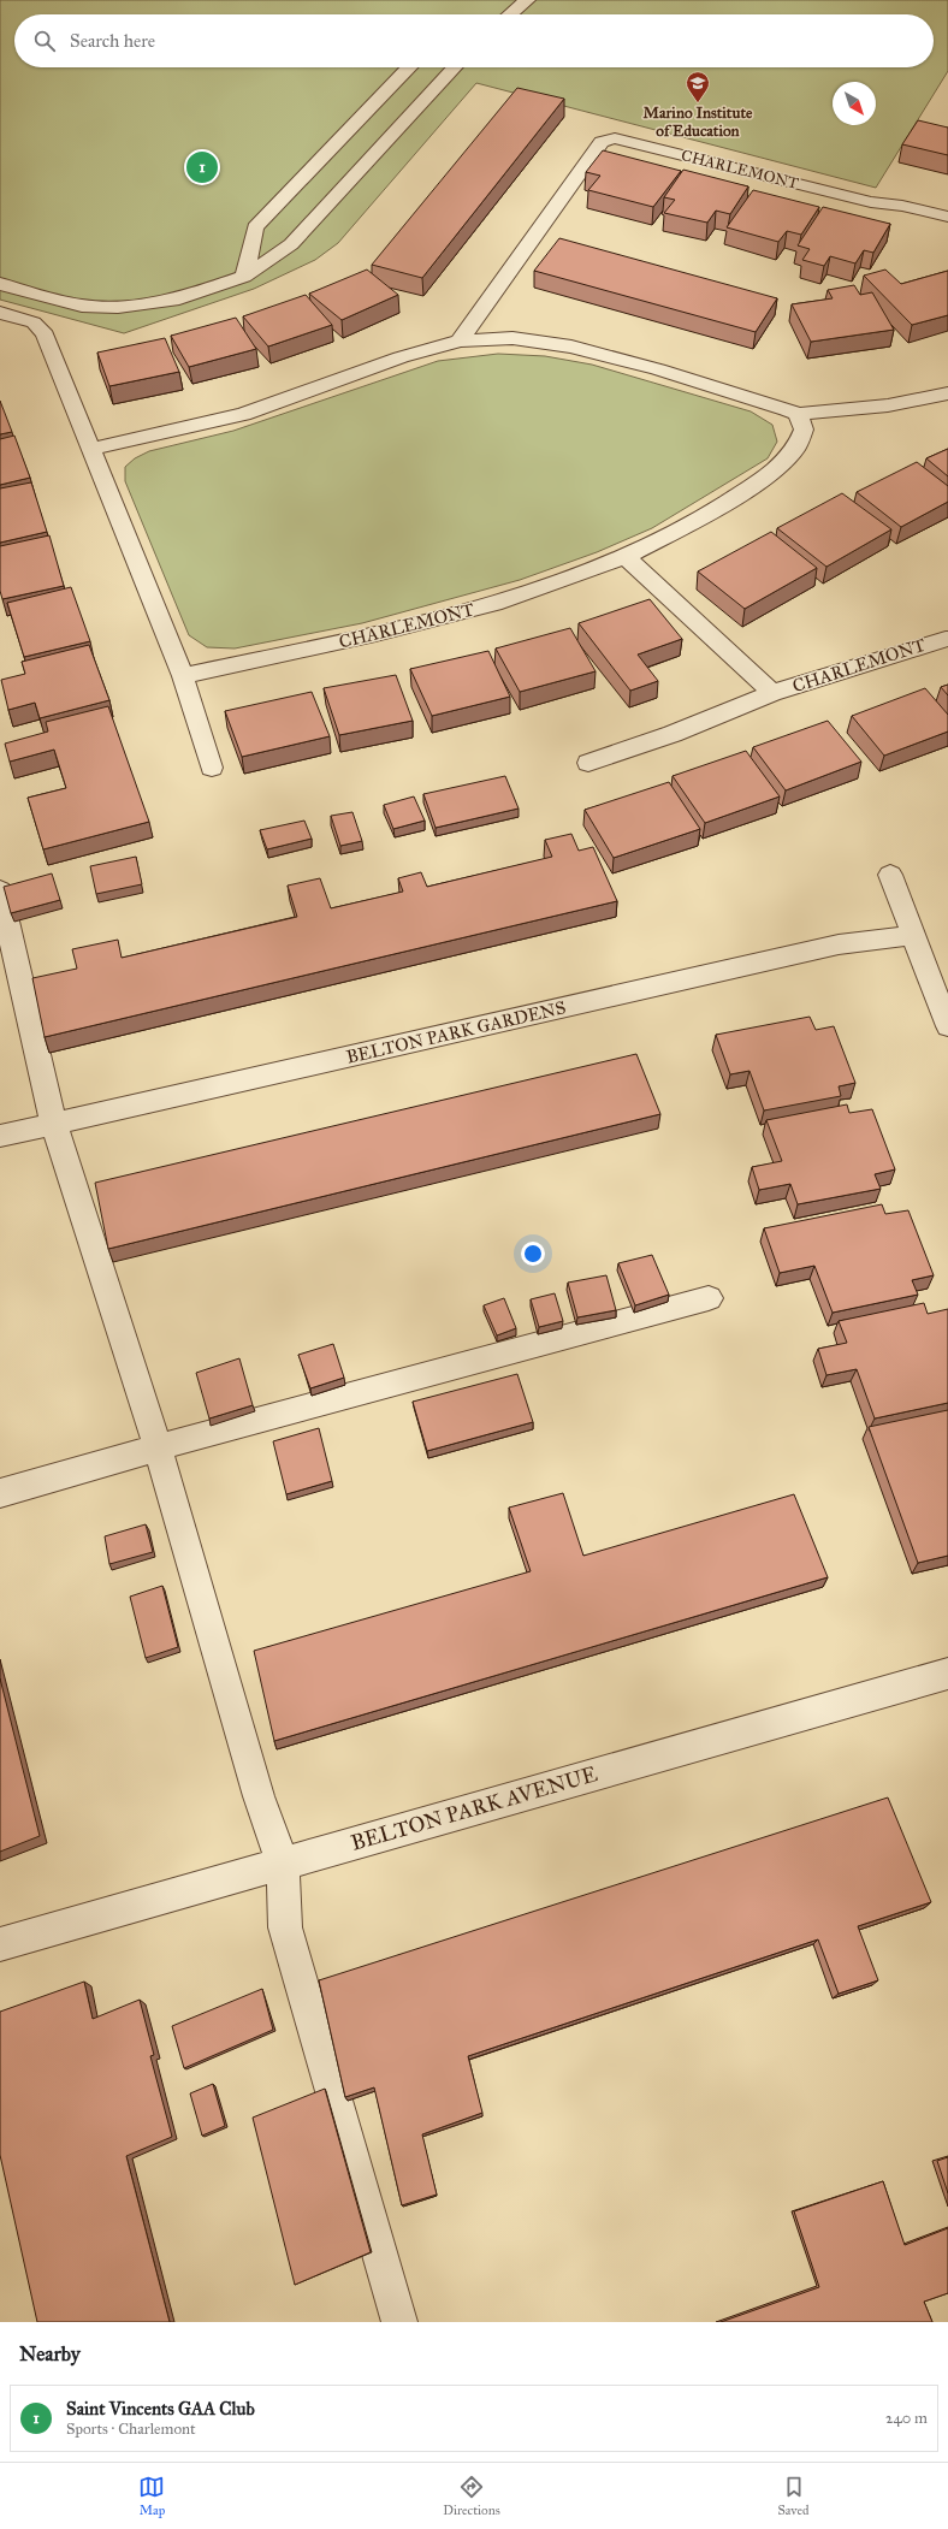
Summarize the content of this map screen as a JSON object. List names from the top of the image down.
{
  "streets": {
    "street": ["CHARLEMONT", "BELTON PARK GARDENS", "BELTON PARK AVENUE"]
  },
  "places": {
    "school or university": ["Marino Institute of Education"]
  },
  "north": "bottom right",
  "page": {
    "search": "Search here",
    "pins": "1",
    "heading": "Nearby",
    "list": [
      {
        "mark": "1",
        "name": "Saint Vincents GAA Club",
        "note": "Sports · Charlemont",
        "value": "240 m"
      }
    ],
    "nav": ["Map", "Directions", "Saved"]
  }
}
